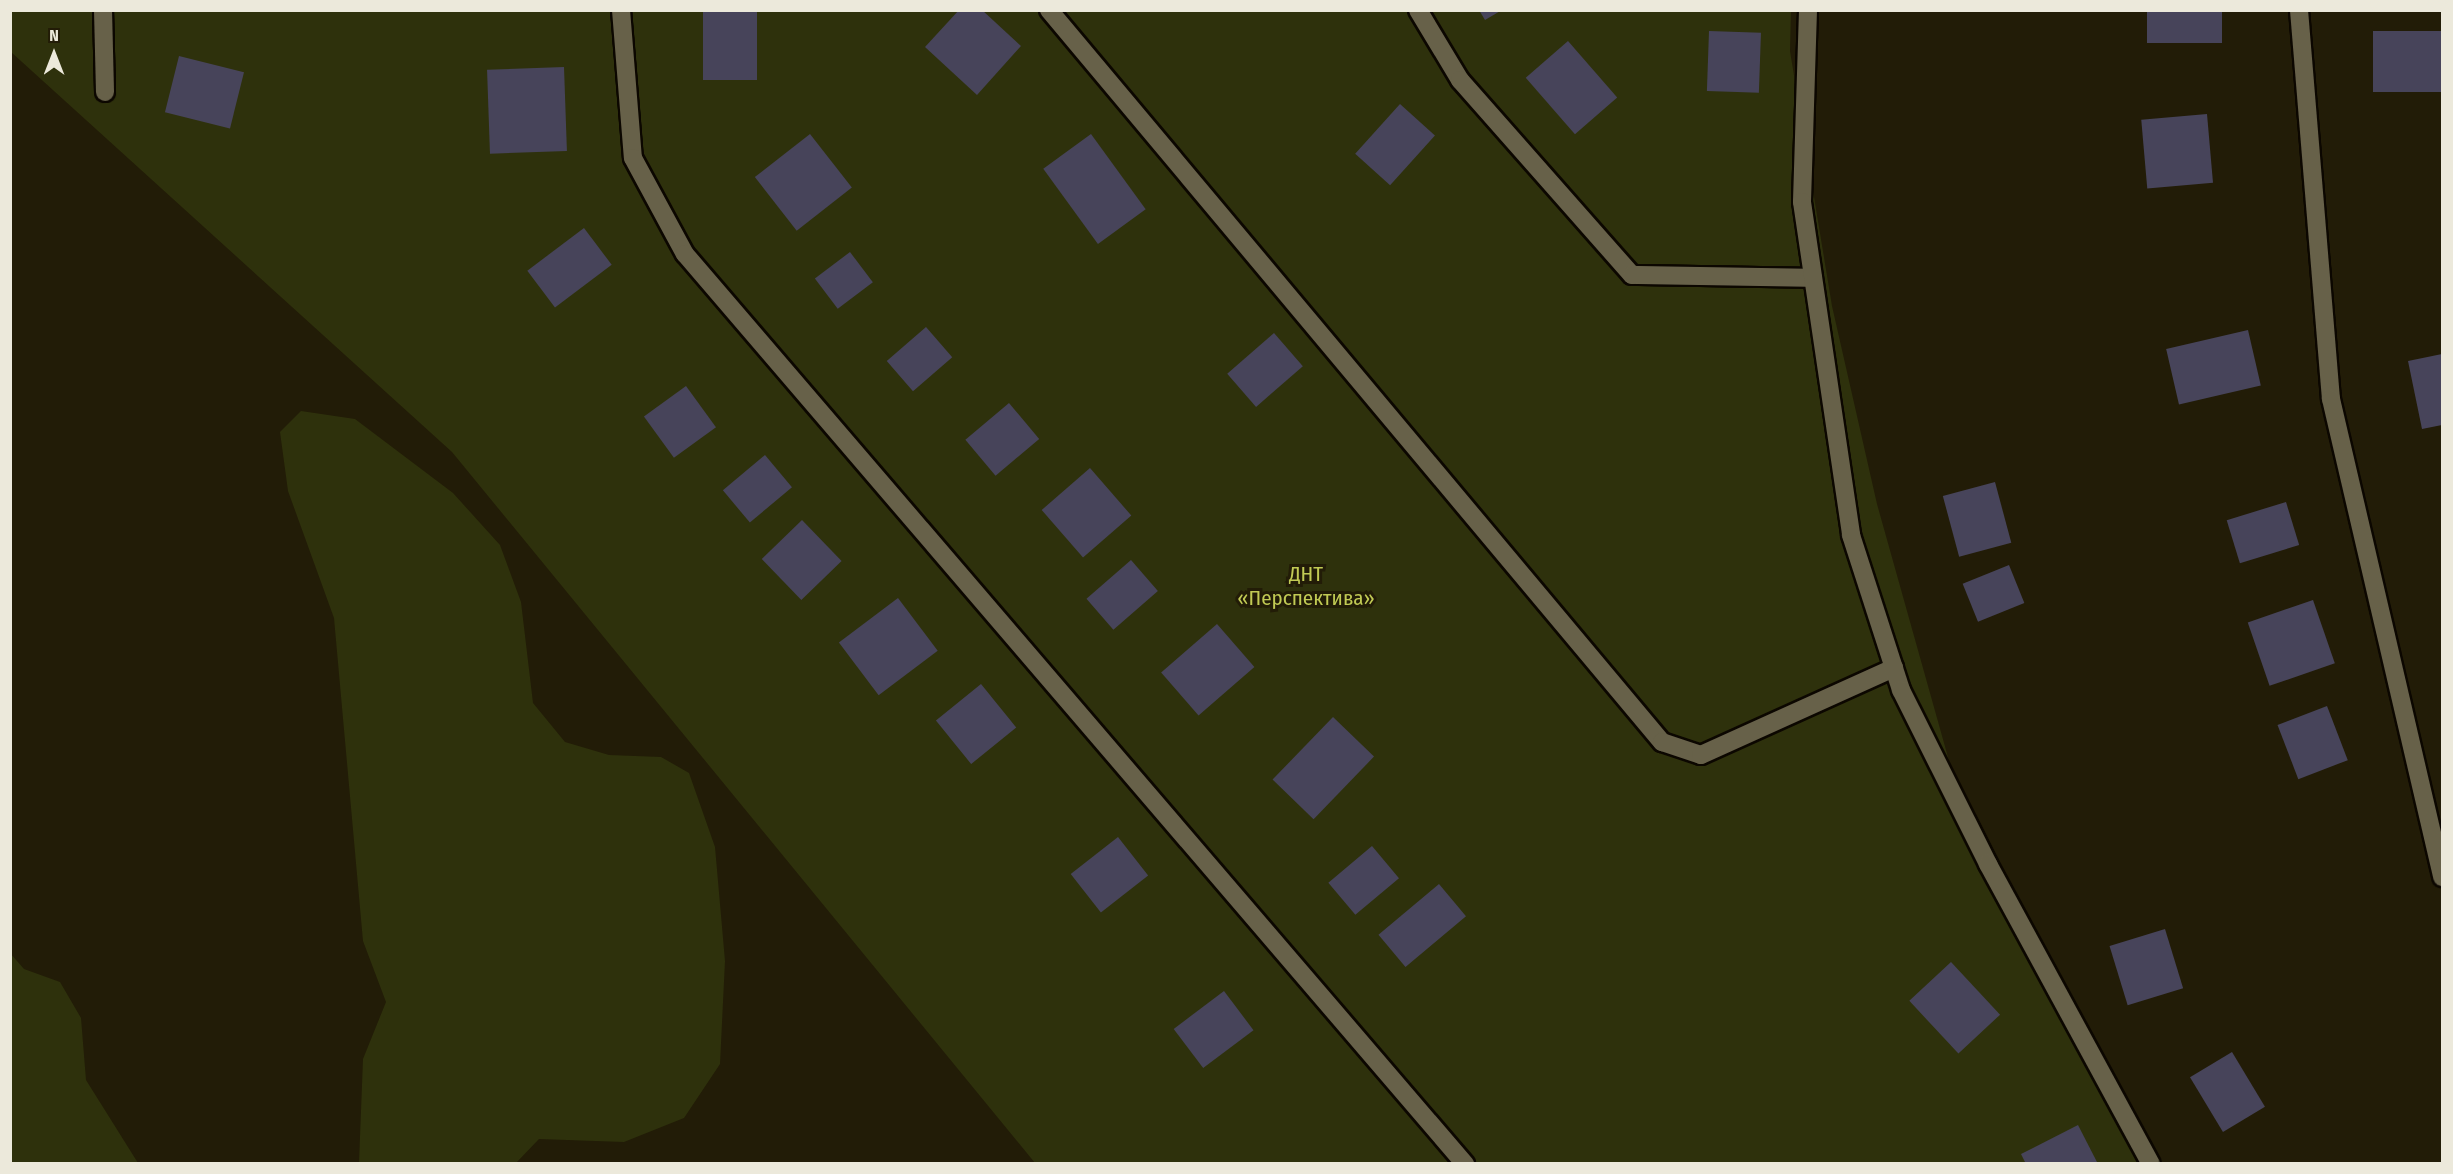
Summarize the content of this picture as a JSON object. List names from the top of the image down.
{
  "parks": ["ДНТ «Перспектива»"],
  "north": "top"
}
